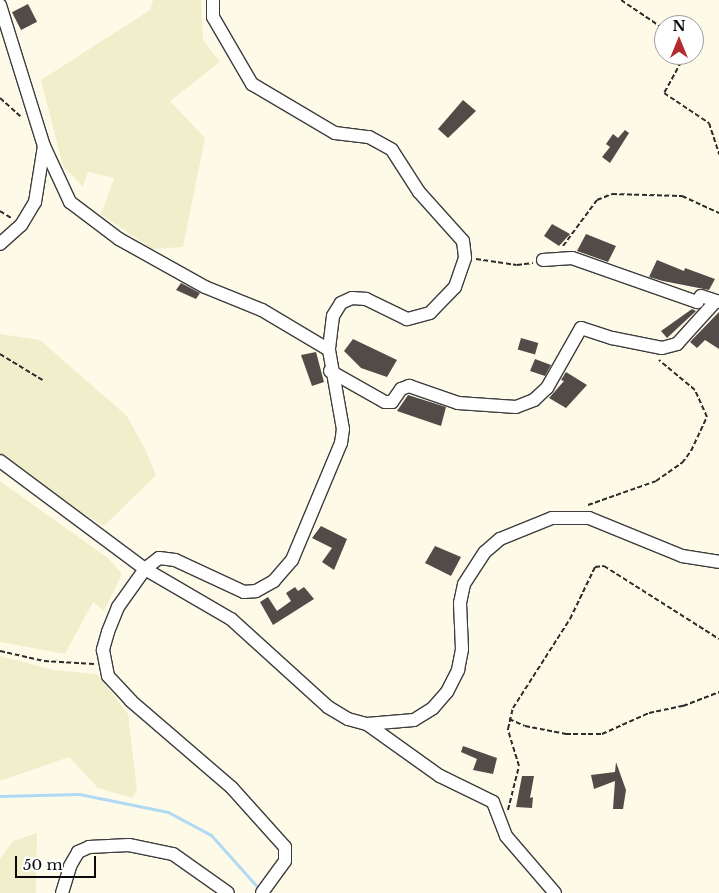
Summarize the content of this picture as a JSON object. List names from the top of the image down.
{
  "scale_bar": "50 m",
  "north": "top"
}
